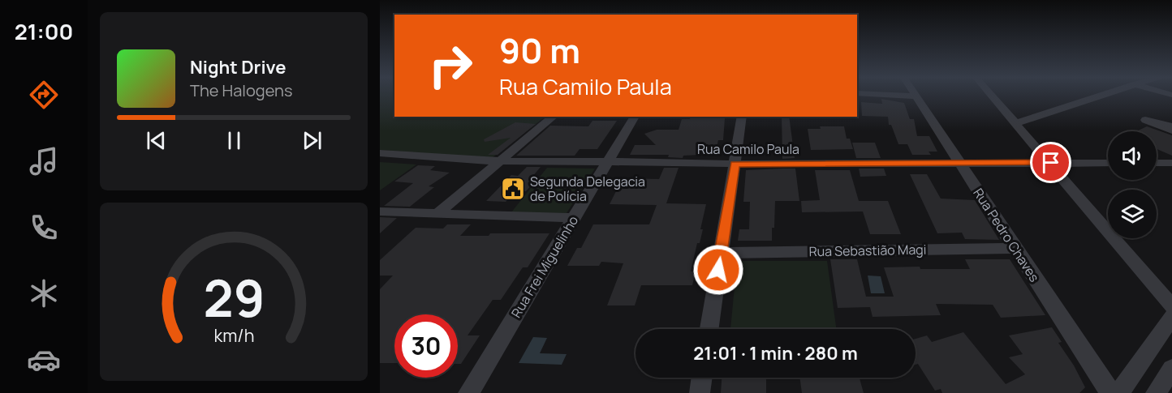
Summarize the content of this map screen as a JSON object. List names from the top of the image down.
{
  "streets": {
    "street": [
      "Rua Camilo Paula",
      "Rua Pedro Chaves",
      "Rua Sebastião Magi",
      "Rua Frei Miguelinho"
    ]
  },
  "crossings": [
    ["Rua Camilo Paula", "Rua Pedro Chaves"],
    ["Rua Camilo Paula", "Rua Frei Miguelinho"],
    ["Rua Pedro Chaves", "Rua Sebastião Magi"]
  ],
  "places": {
    "public building": ["Segunda Delegacia de Polícia"]
  },
  "page": {
    "tabs": "21:00",
    "turn": ["90 m", "Rua Camilo Paula"],
    "song": ["Night Drive", "The Halogens"],
    "limit": "30",
    "trip": "21:01 · 1 min · 280 m",
    "gauge": ["29", "km/h"]
  }
}
